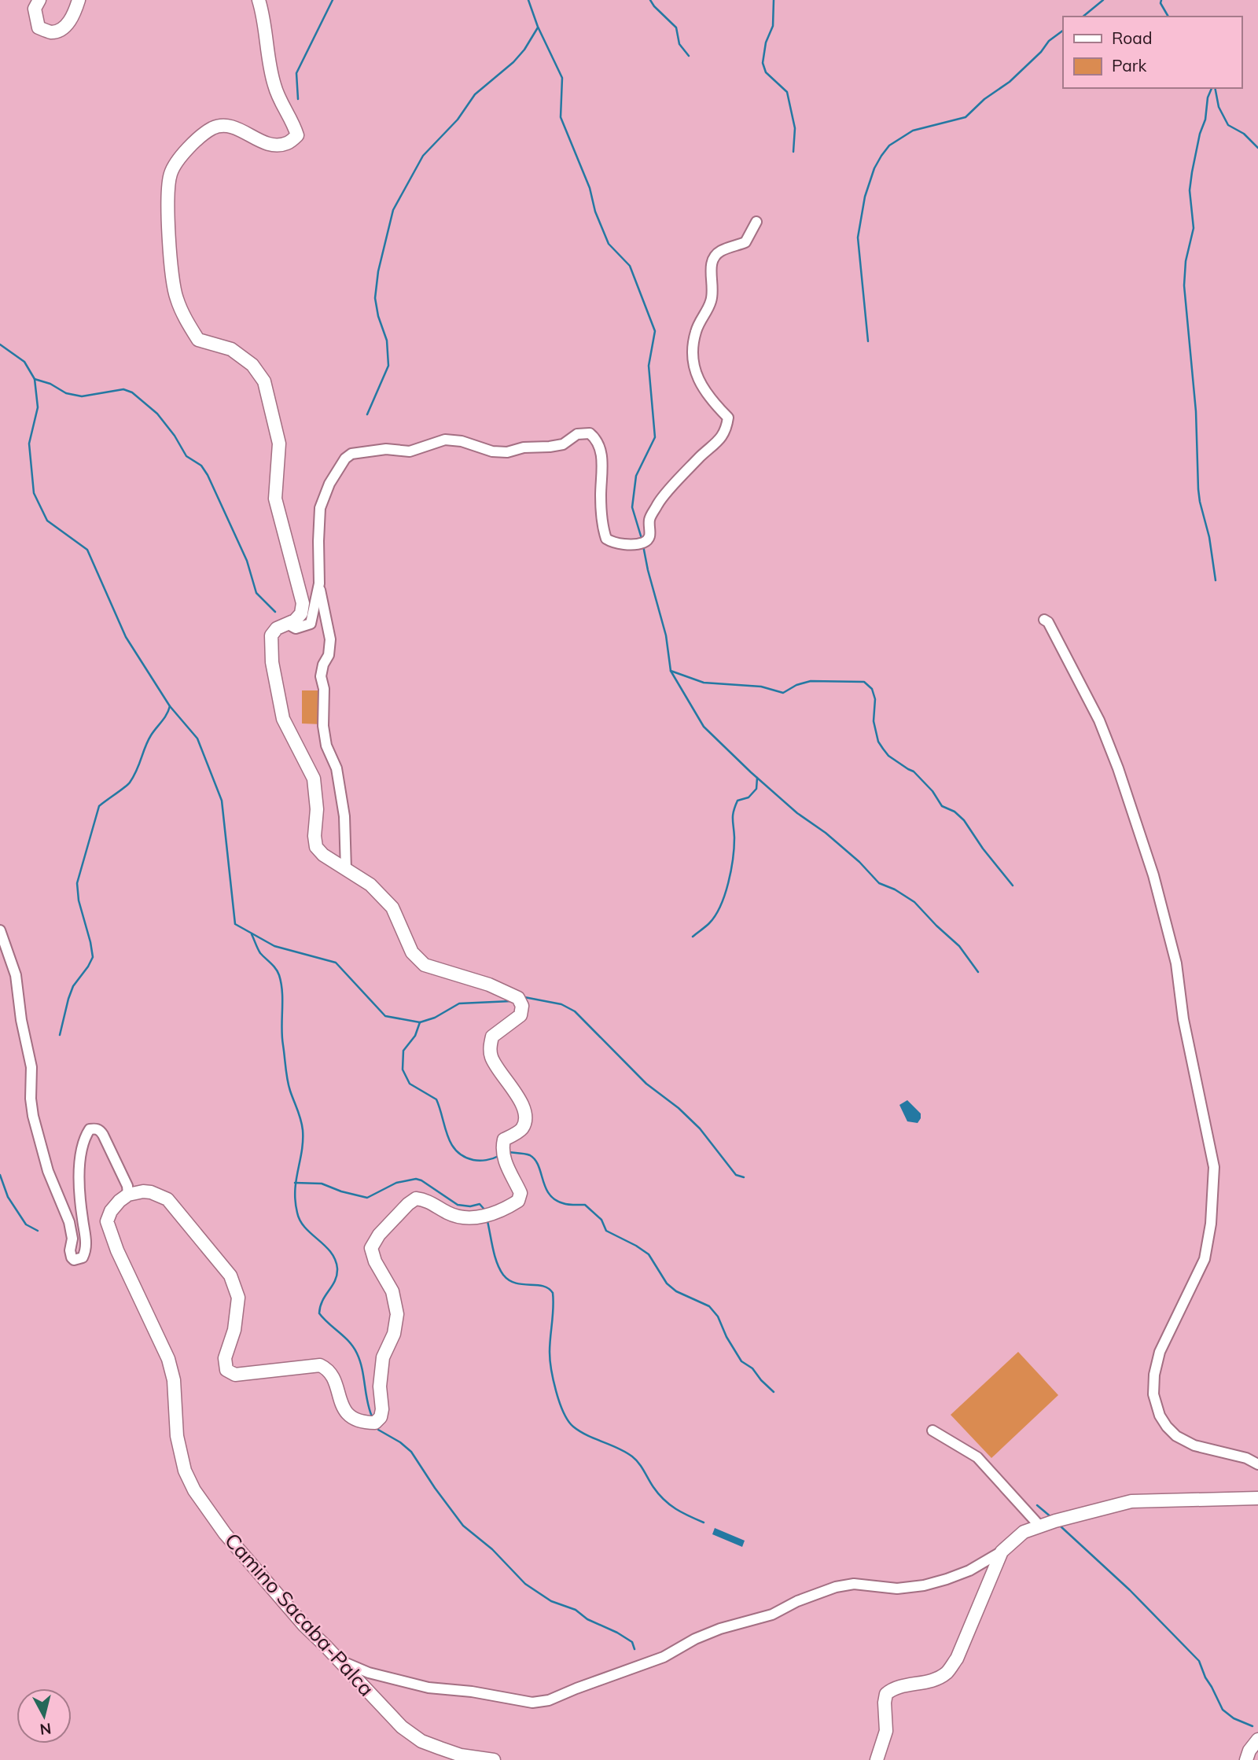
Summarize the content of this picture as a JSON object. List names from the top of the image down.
{
  "streets": {
    "street": ["Camino Sacaba-Palca"]
  },
  "legend": ["Road", "Park"],
  "north": "bottom"
}
